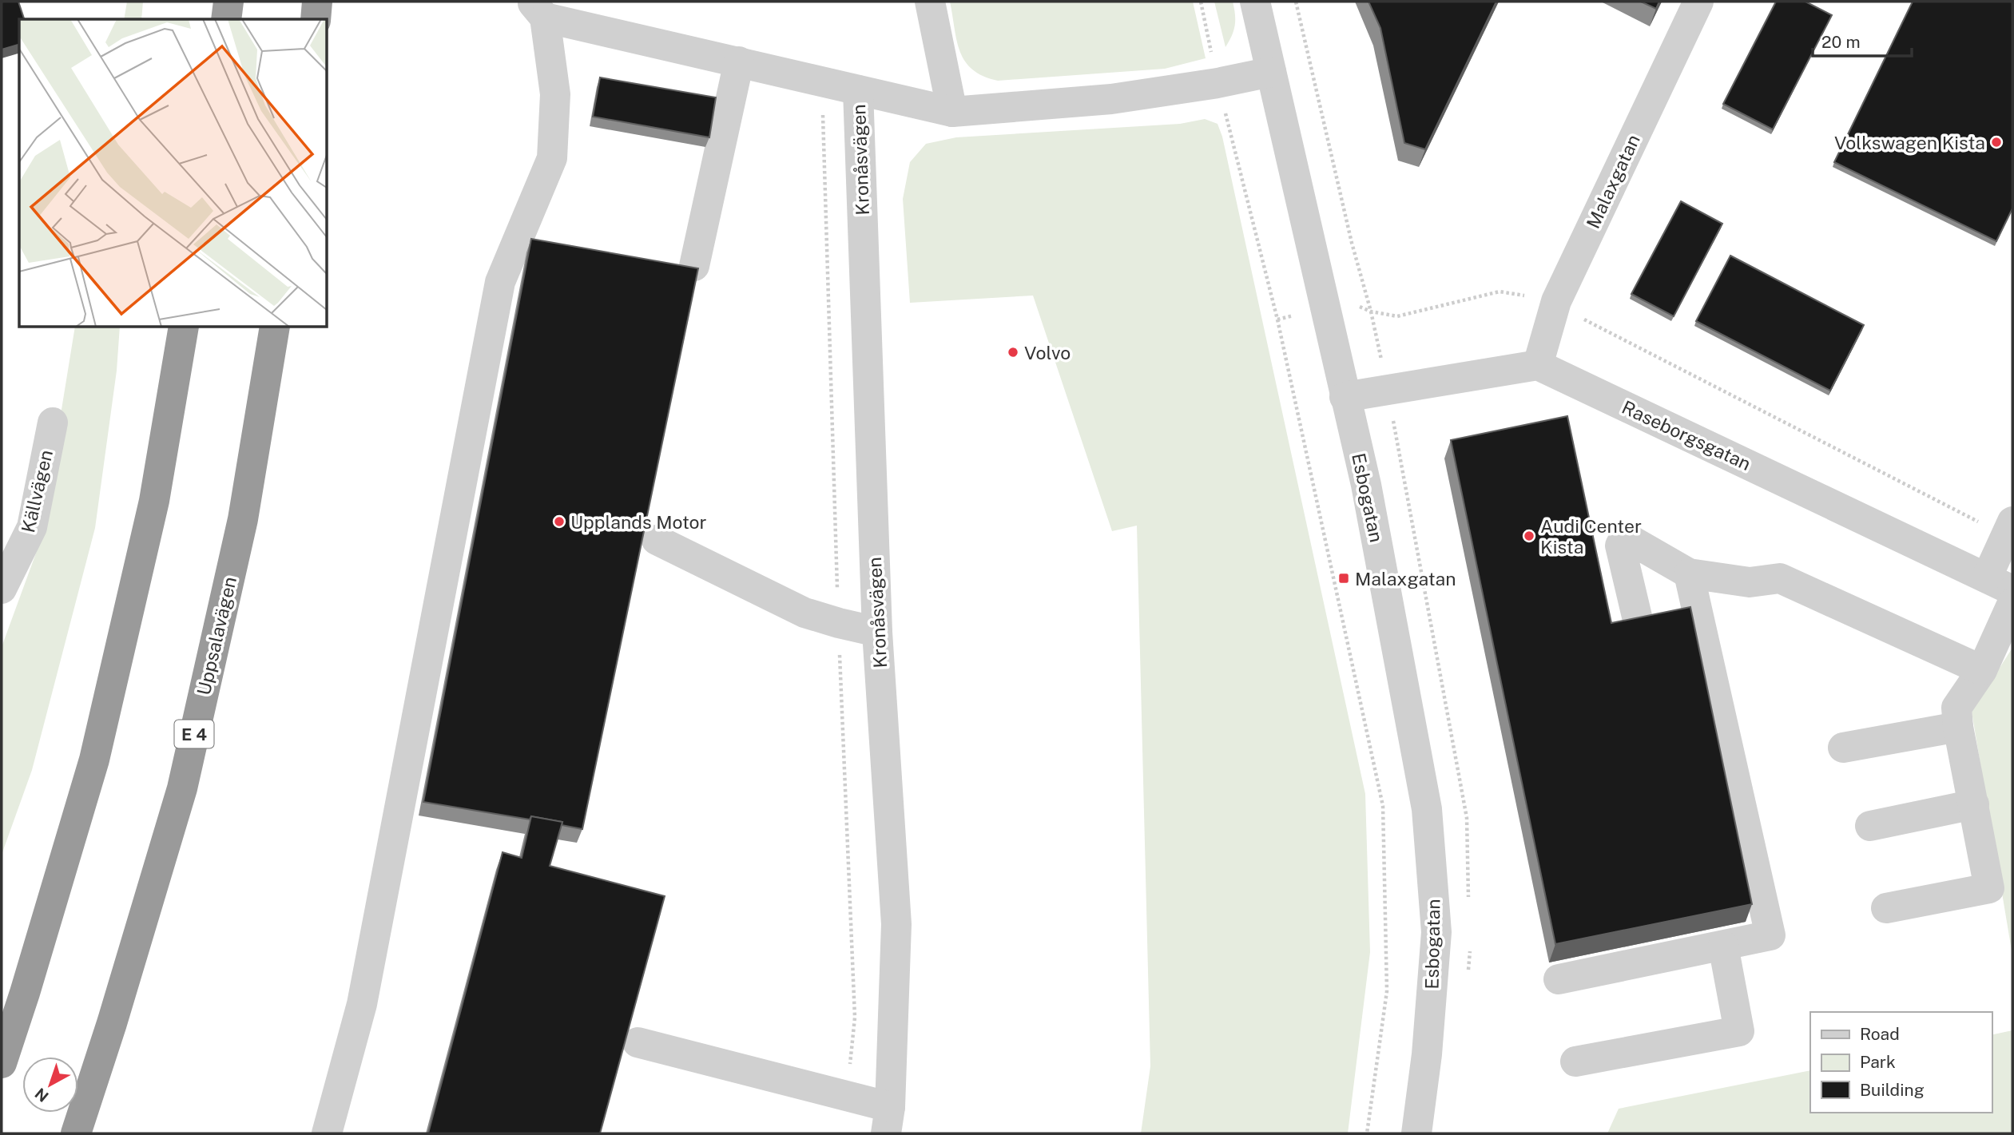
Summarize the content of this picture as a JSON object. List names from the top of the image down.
{
  "streets": {
    "highway": ["Uppsalavägen", "E 4"],
    "street": [
      "Kronåsvägen",
      "Malaxgatan",
      "Raseborgsgatan",
      "Källvägen",
      "Esbogatan"
    ]
  },
  "crossings": [
    ["Kronåsvägen", "Esbogatan"],
    ["Malaxgatan", "Raseborgsgatan"]
  ],
  "places": {
    "other": [
      "Volkswagen Kista",
      "Volvo",
      "Upplands Motor",
      "Audi Center Kista"
    ],
    "transit": ["Malaxgatan"]
  },
  "legend": ["Road", "Park", "Building"],
  "scale_bar": "20 m",
  "north": "bottom left"
}
